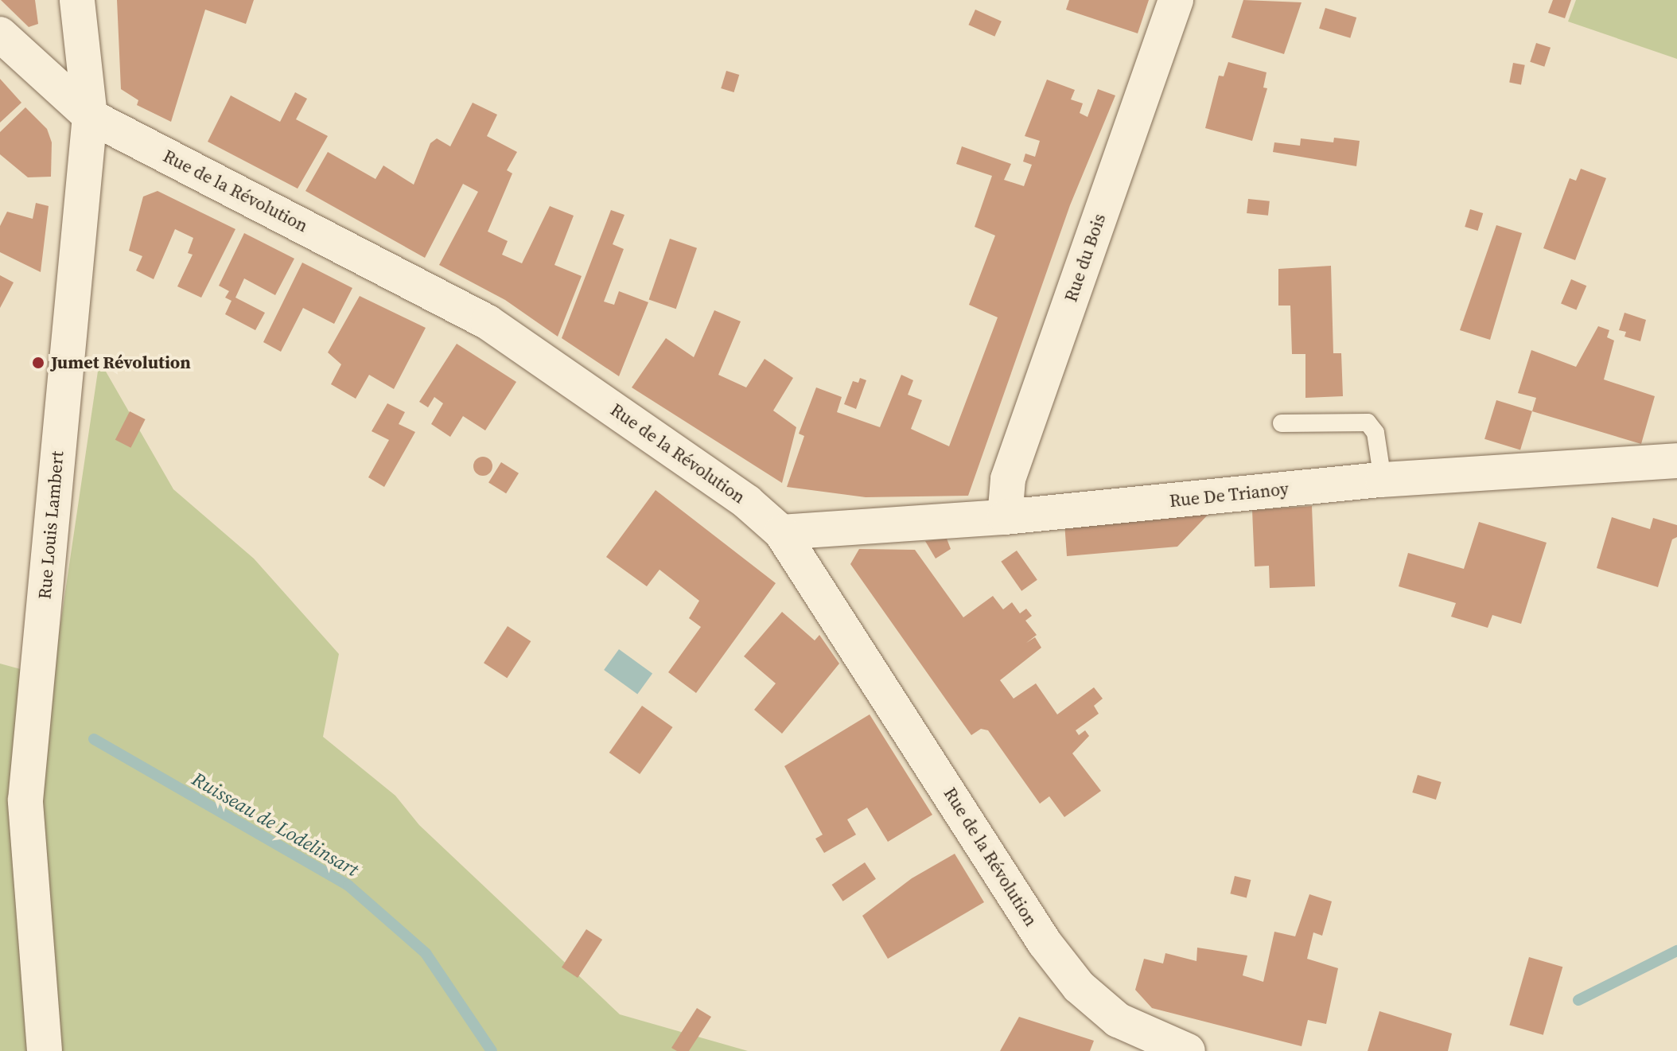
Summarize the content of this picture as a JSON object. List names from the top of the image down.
{
  "streets": {
    "street": [
      "Rue de la Révolution",
      "Rue du Bois",
      "Rue De Trianoy",
      "Rue Louis Lambert"
    ]
  },
  "crossings": [
    ["Rue de la Révolution", "Rue De Trianoy"],
    ["Rue de la Révolution", "Rue Louis Lambert"],
    ["Rue du Bois", "Rue De Trianoy"]
  ],
  "water": ["Ruisseau de Lodelinsart"],
  "places": ["Jumet Révolution"]
}
